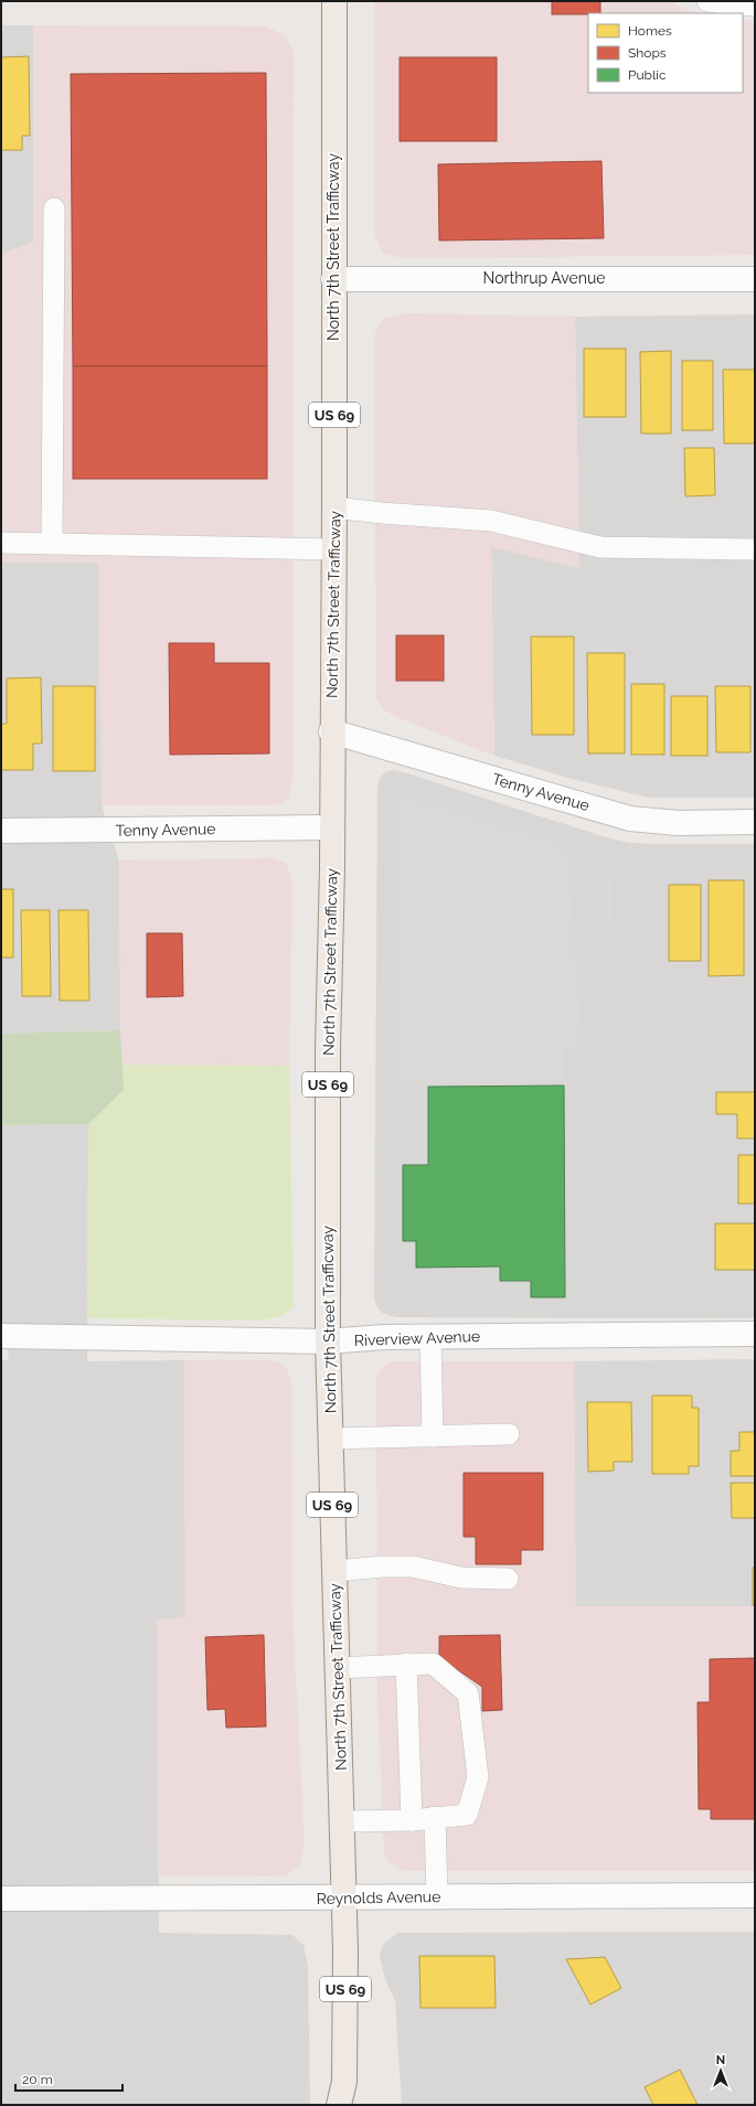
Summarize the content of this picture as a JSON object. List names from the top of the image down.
{
  "streets": {
    "main road": ["North 7th Street Trafficway", "US 69"],
    "street": [
      "Northrup Avenue",
      "Tenny Avenue",
      "Riverview Avenue",
      "Reynolds Avenue"
    ]
  },
  "crossings": [
    ["North 7th Street Trafficway", "Northrup Avenue"],
    ["North 7th Street Trafficway", "Tenny Avenue"],
    ["North 7th Street Trafficway", "Riverview Avenue"],
    ["North 7th Street Trafficway", "Reynolds Avenue"]
  ],
  "legend": ["Homes", "Shops", "Public"],
  "scale_bar": "20 m",
  "north": "top"
}
